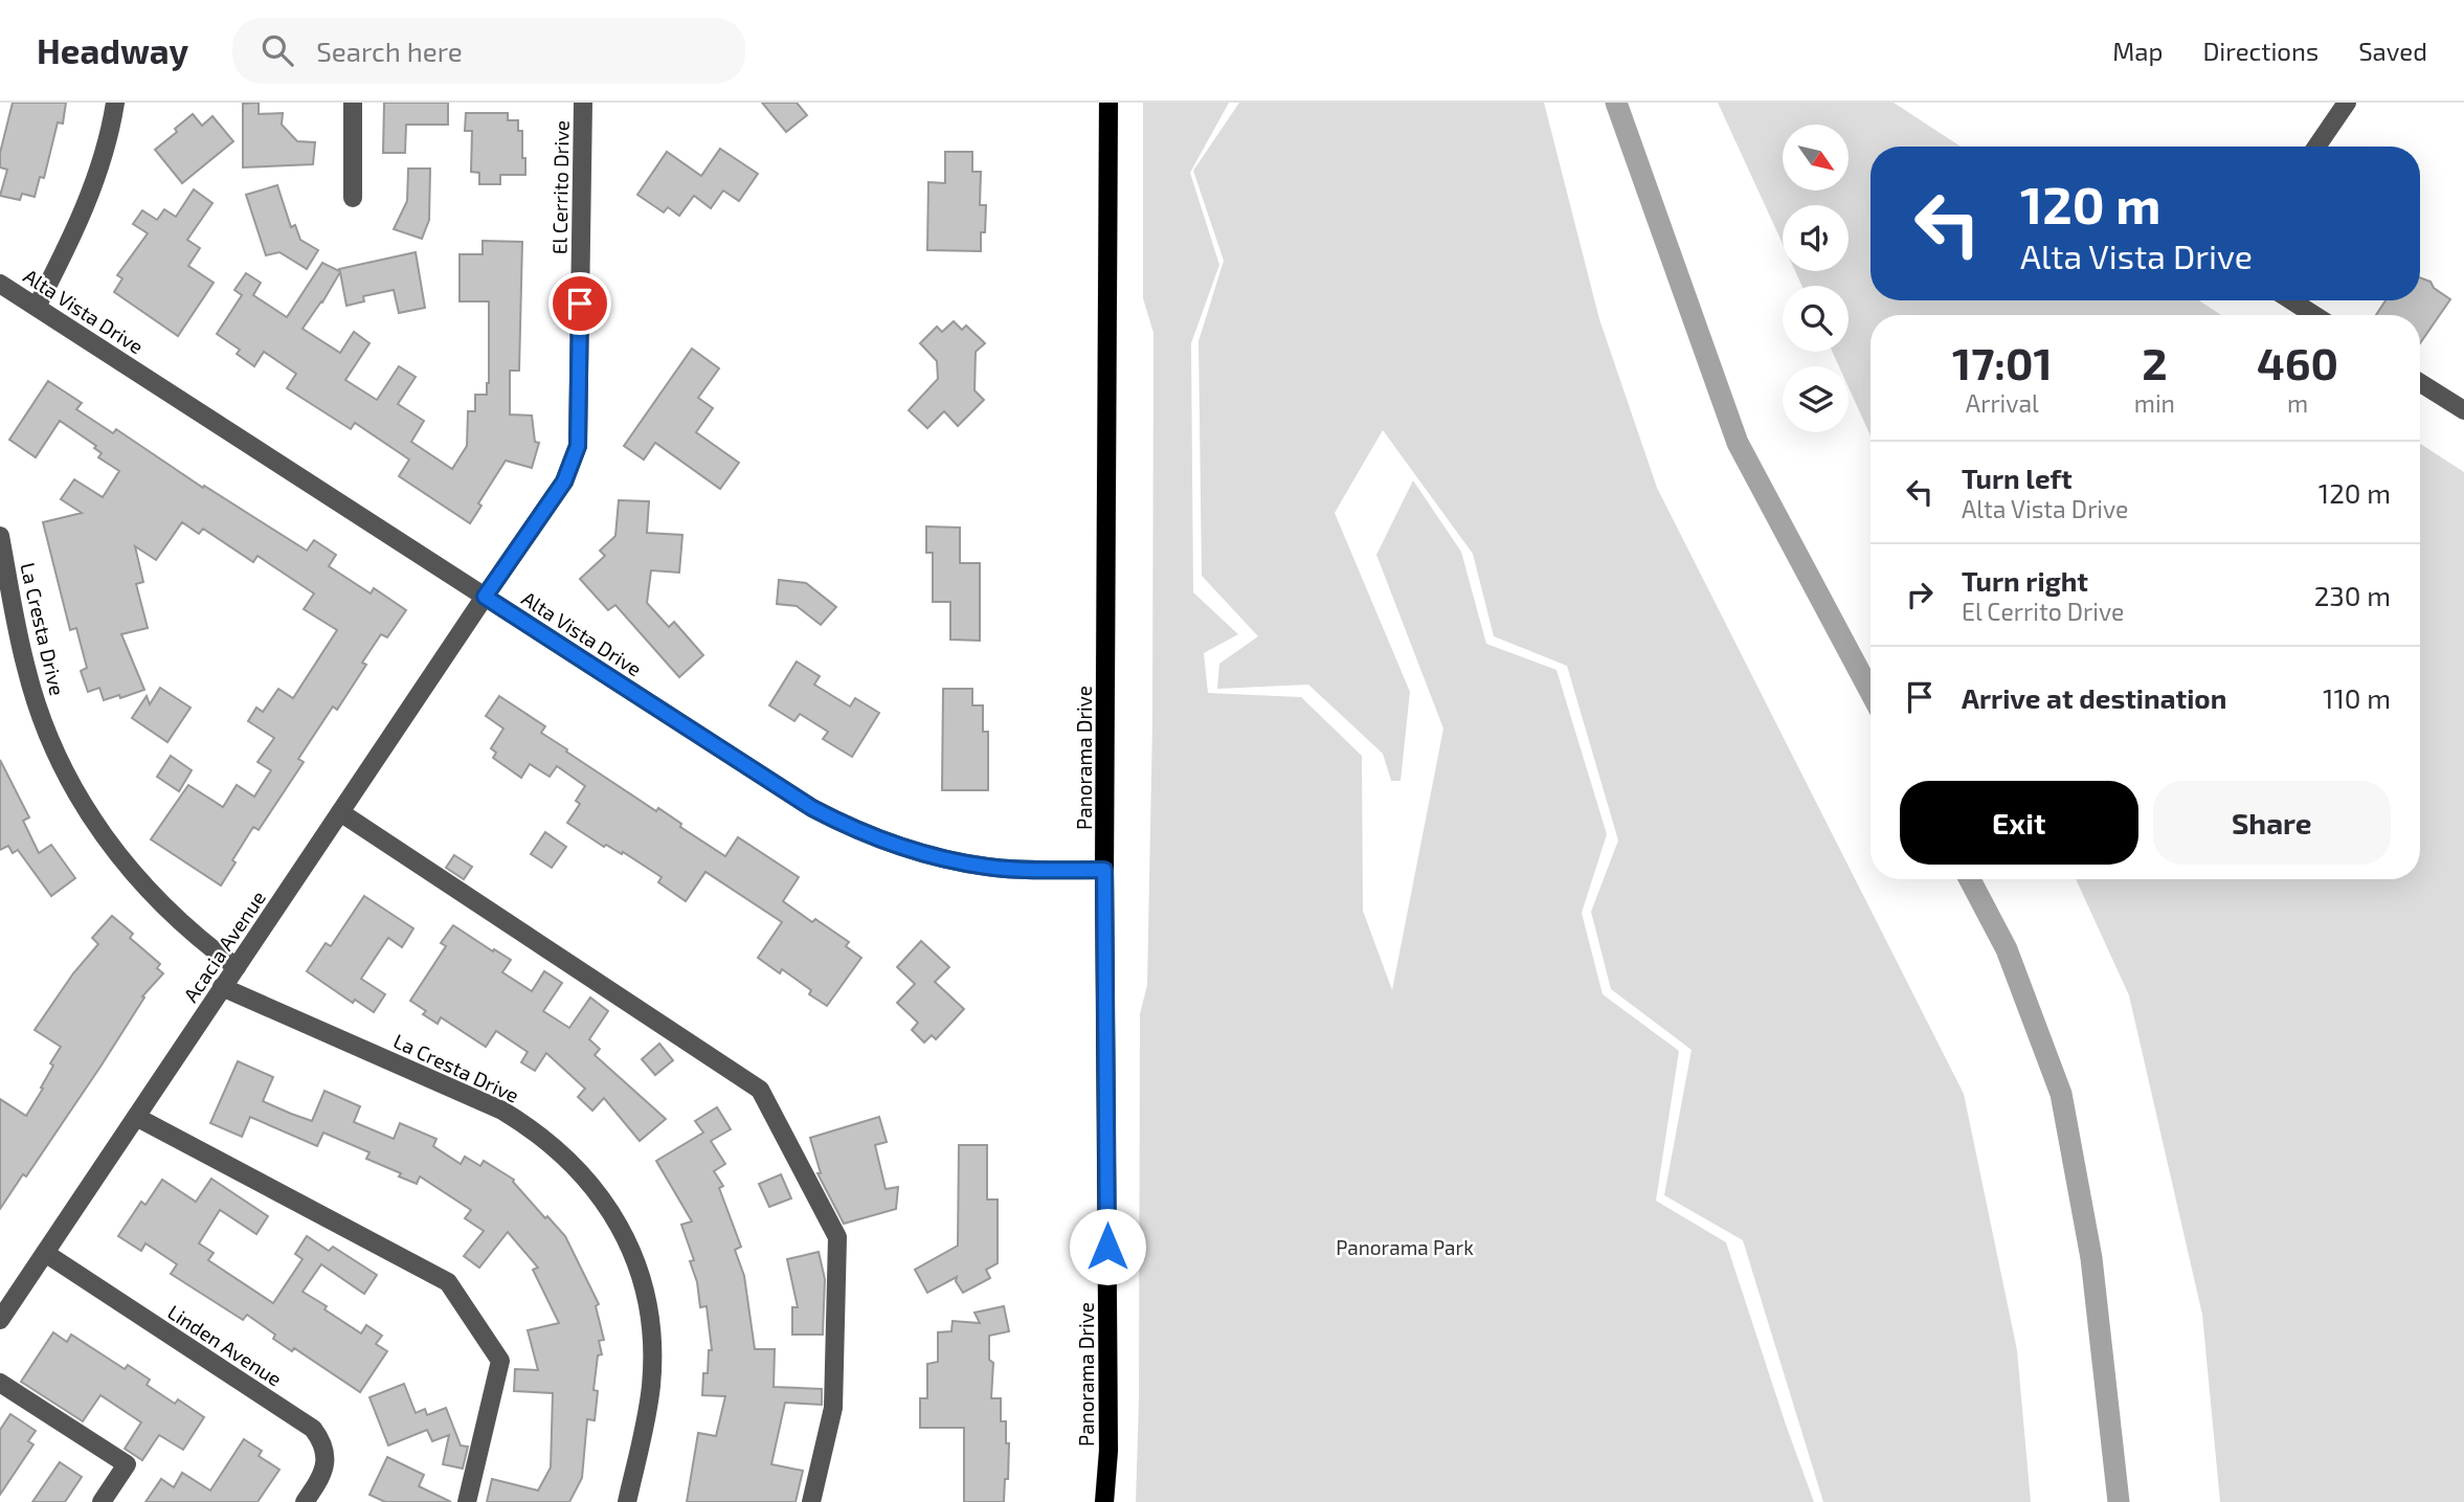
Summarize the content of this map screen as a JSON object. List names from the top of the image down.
{
  "streets": {
    "main road": ["Panorama Drive"],
    "street": [
      "El Cerrito Drive",
      "Alta Vista Drive",
      "La Cresta Drive",
      "Acacia Avenue",
      "Linden Avenue"
    ]
  },
  "crossings": [
    ["El Cerrito Drive", "Alta Vista Drive"],
    ["El Cerrito Drive", "Acacia Avenue"],
    ["Alta Vista Drive", "Panorama Drive"],
    ["Alta Vista Drive", "Acacia Avenue"],
    ["La Cresta Drive", "Acacia Avenue"],
    ["Acacia Avenue", "Linden Avenue"]
  ],
  "parks": ["Panorama Park"],
  "north": "bottom right",
  "page": {
    "header": "Headway",
    "search": "Search here",
    "nav": ["Map", "Directions", "Saved"],
    "turn": ["120 m", "Alta Vista Drive"],
    "eta": [
      "17:01",
      "Arrival",
      "2",
      "min",
      "460",
      "m"
    ],
    "list": [
      {
        "name": "Turn left",
        "note": "Alta Vista Drive",
        "value": "120 m"
      },
      {
        "name": "Turn right",
        "note": "El Cerrito Drive",
        "value": "230 m"
      },
      {
        "name": "Arrive at destination",
        "value": "110 m"
      }
    ],
    "buttons": ["Exit", "Share"]
  }
}
